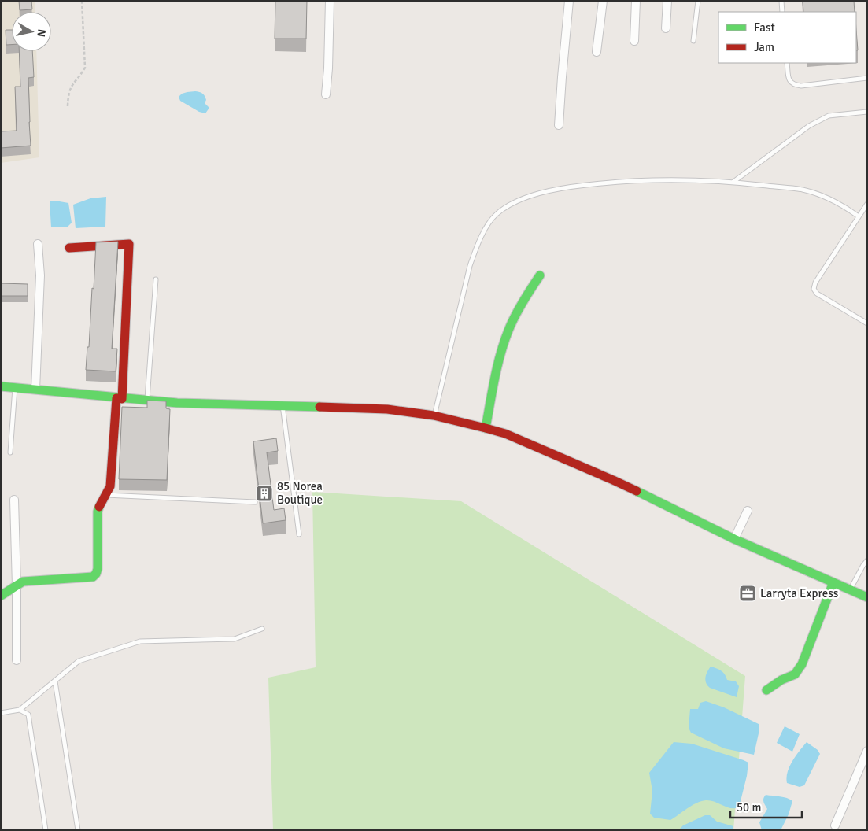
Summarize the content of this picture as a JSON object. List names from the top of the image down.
{
  "places": {
    "building": ["85 Norea Boutique"],
    "office": ["Larryta Express"]
  },
  "legend": ["Fast", "Jam"],
  "scale_bar": "50 m",
  "north": "right"
}
